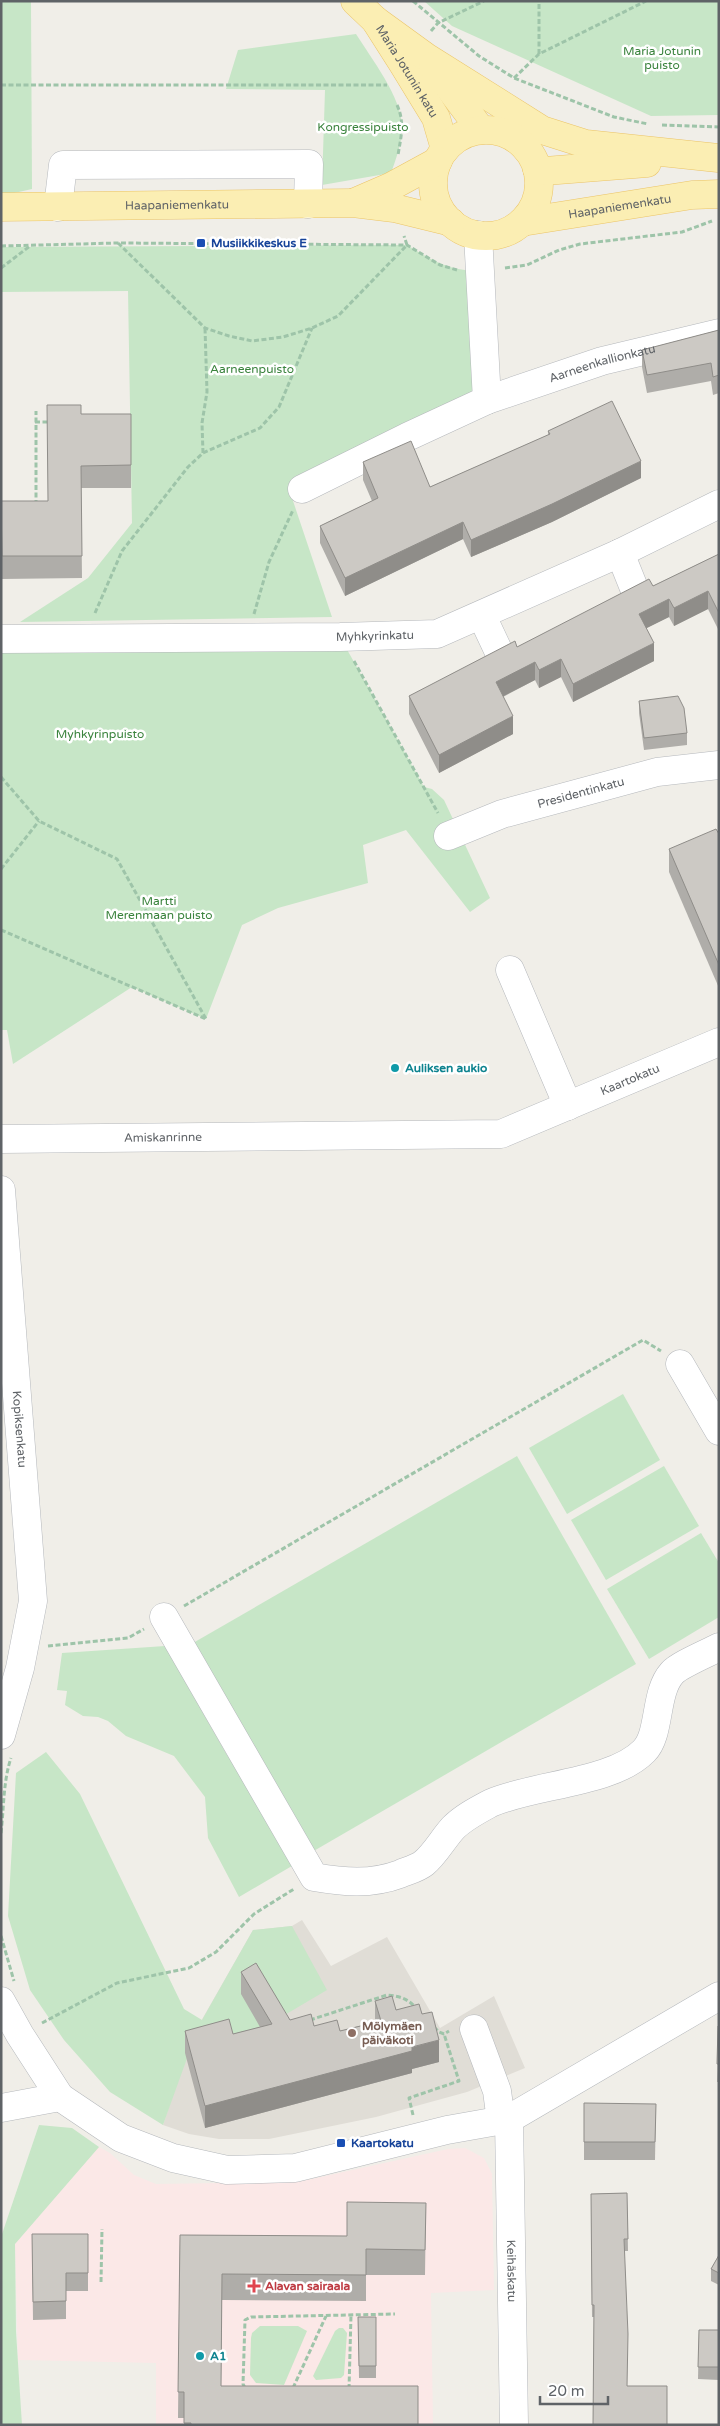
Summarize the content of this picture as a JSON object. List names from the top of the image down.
{
  "streets": {
    "main road": ["Maria Jotunin katu", "Haapaniemenkatu"],
    "street": [
      "Aarneenkallionkatu",
      "Myhkyrinkatu",
      "Presidentinkatu",
      "Kaartokatu",
      "Amiskanrinne",
      "Kopiksenkatu",
      "Keihäskatu"
    ]
  },
  "crossings": [
    ["Maria Jotunin katu", "Haapaniemenkatu"],
    ["Kaartokatu", "Amiskanrinne"]
  ],
  "parks": [
    "Maria Jotunin puisto",
    "Kongressipuisto",
    "Aarneenpuisto",
    "Myhkyrinpuisto",
    "Martti Merenmaan puisto"
  ],
  "places": {
    "transit": ["Musiikkikeskus E", "Kaartokatu"],
    "other": ["Auliksen aukio", "Mölymäen päiväkoti", "A1"],
    "health": ["Alavan sairaala"]
  },
  "scale_bar": "20 m"
}
